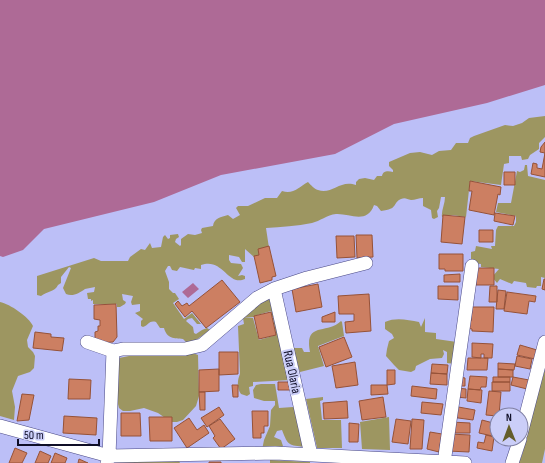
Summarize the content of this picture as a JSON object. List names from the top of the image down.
{
  "streets": {
    "street": ["Rua Olaria"]
  },
  "scale_bar": "50 m",
  "north": "top"
}
